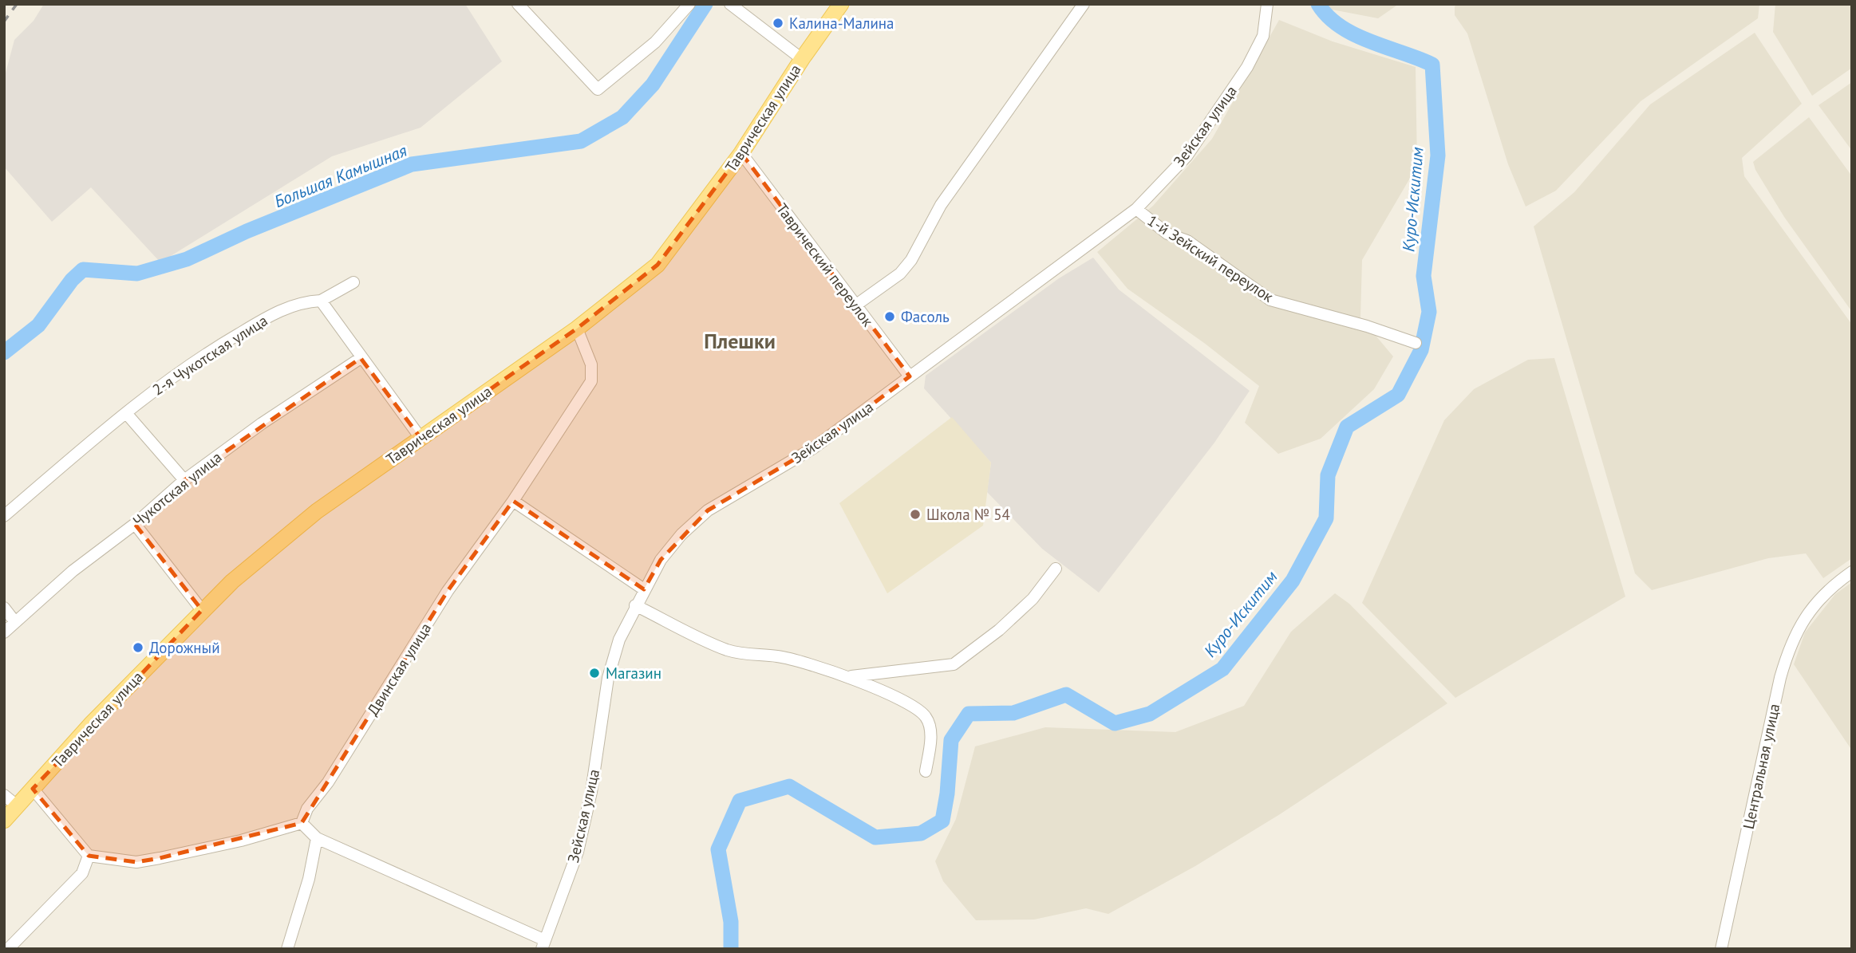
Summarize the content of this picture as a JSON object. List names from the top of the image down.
{
  "streets": {
    "main road": ["Таврическая улица"],
    "street": [
      "Зейская улица",
      "1-й Зейский переулок",
      "Таврический переулок",
      "2-я Чукотская улица",
      "Чукотская улица",
      "Двинская улица",
      "Центральная улица"
    ]
  },
  "crossings": [
    ["Таврическая улица", "Таврический переулок"],
    ["Таврическая улица", "Двинская улица"],
    ["Зейская улица", "1-й Зейский переулок"],
    ["Зейская улица", "Таврический переулок"]
  ],
  "districts": ["Плешки"],
  "water": ["Большая Камышная", "Куро-Искитим"],
  "places": [
    "Калина-Малина",
    "Фасоль",
    "Школа № 54",
    "Дорожный",
    "Магазин"
  ]
}
